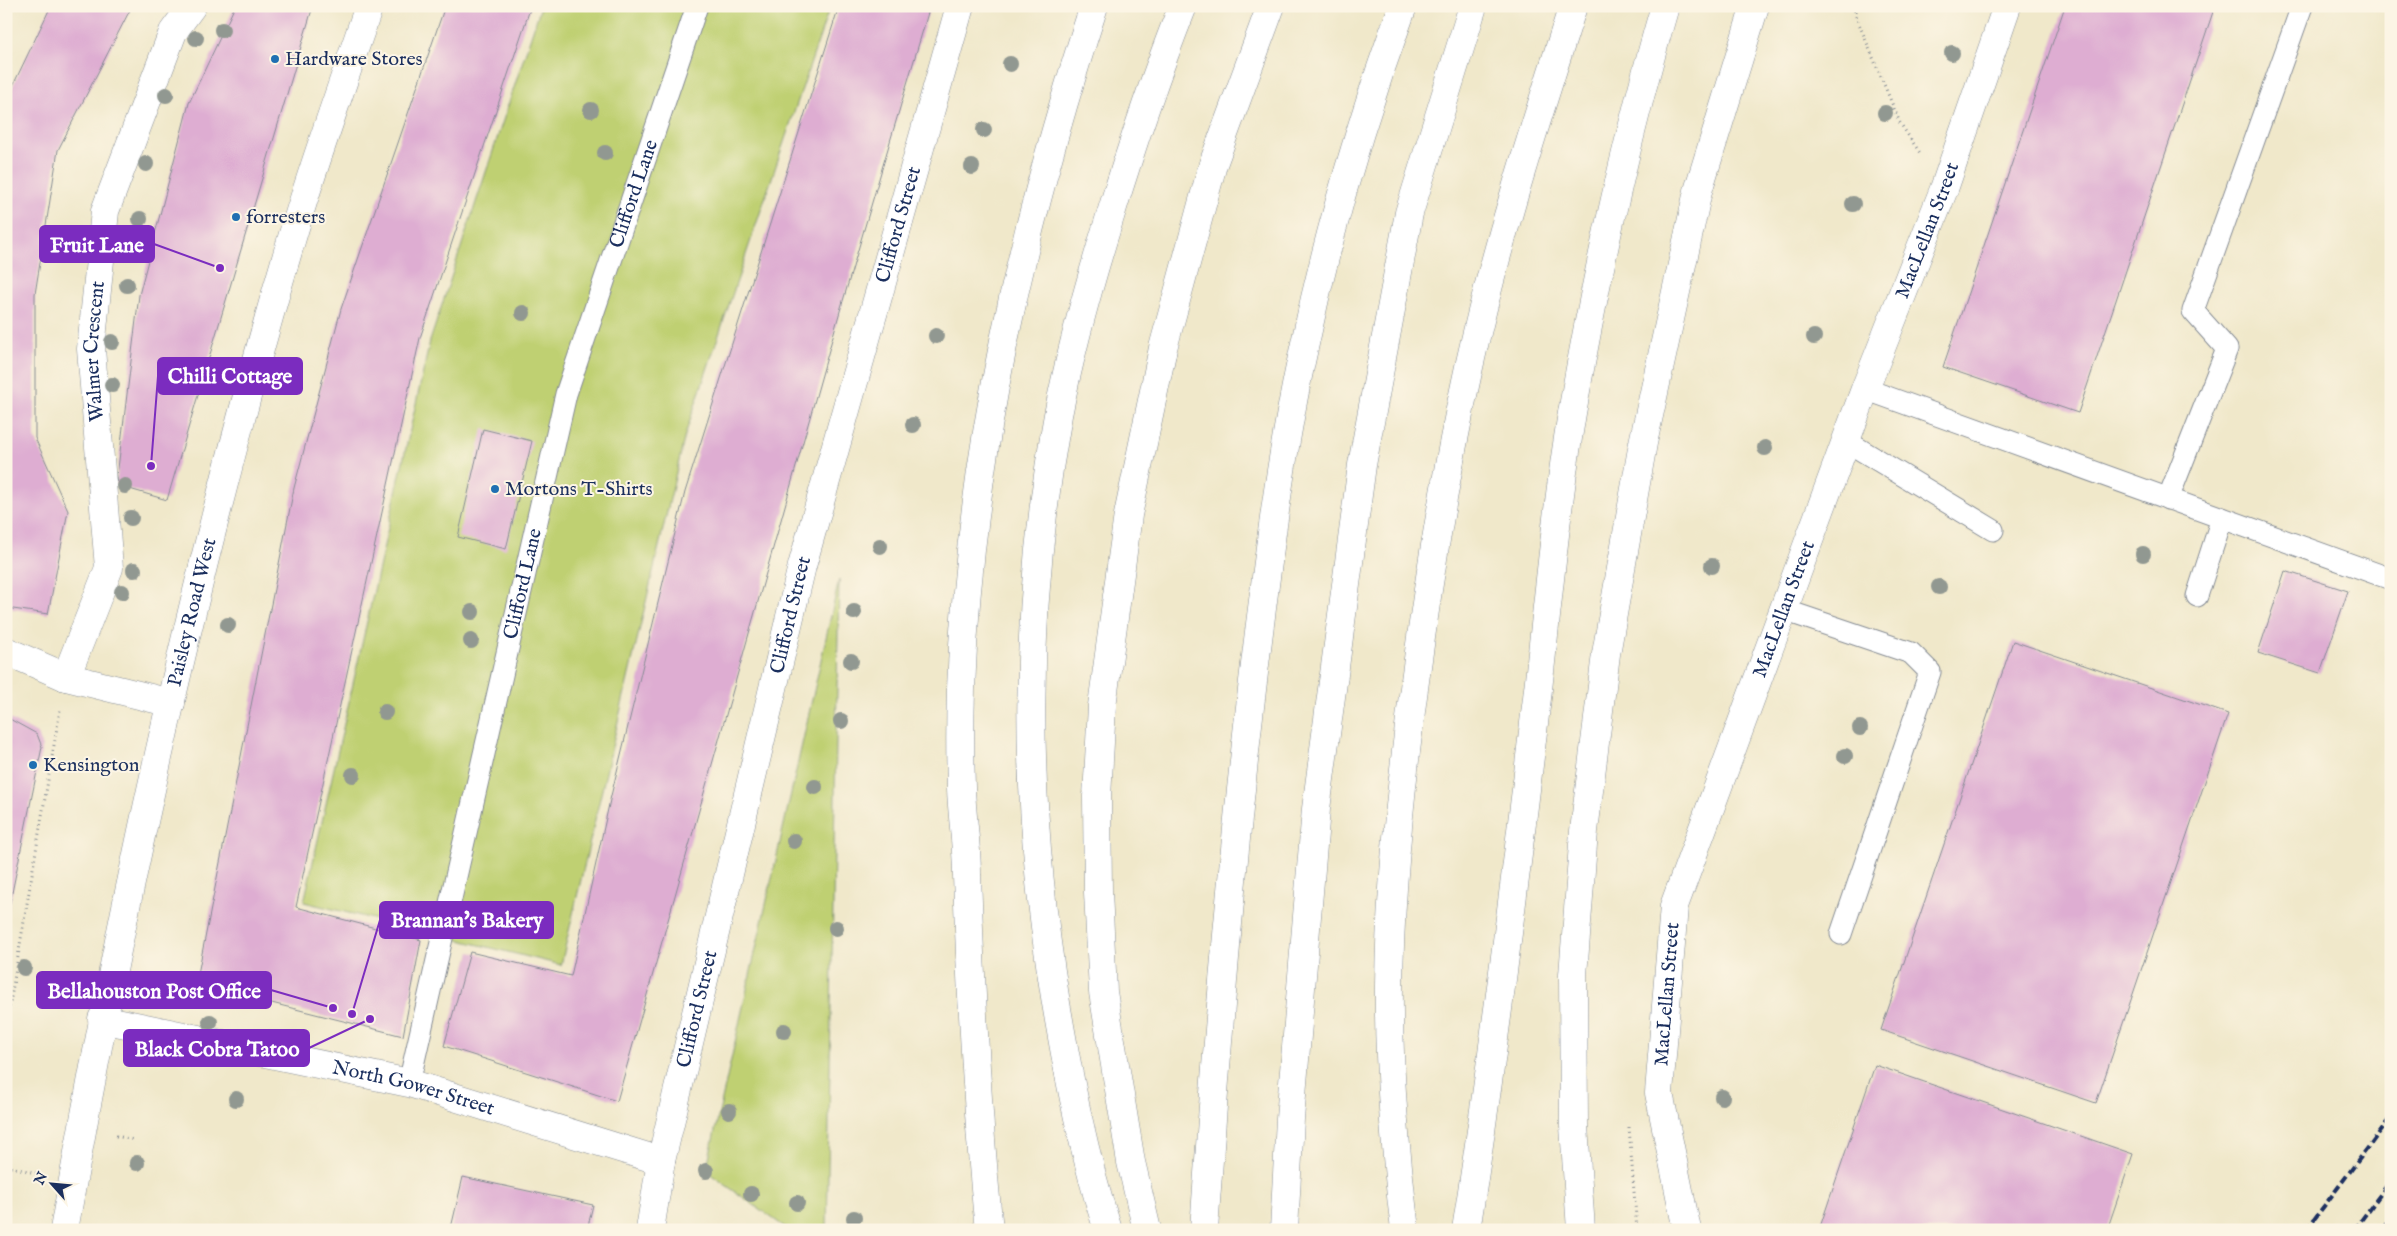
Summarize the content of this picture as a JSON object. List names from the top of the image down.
{
  "streets": {
    "main road": [
      "Clifford Street",
      "MacLellan Street",
      "Walmer Crescent",
      "Paisley Road West",
      "North Gower Street"
    ],
    "lane": ["Clifford Lane"]
  },
  "crossings": [
    ["Clifford Lane", "North Gower Street"],
    ["Clifford Street", "North Gower Street"],
    ["Paisley Road West", "North Gower Street"]
  ],
  "places": [
    "Hardware Stores",
    "forresters",
    "Fruit Lane",
    "Chilli Cottage",
    "Mortons T-Shirts",
    "Kensington",
    "Bellahouston Post Office",
    "Brannan's Bakery",
    "Black Cobra Tatoo"
  ],
  "north": "top left"
}
